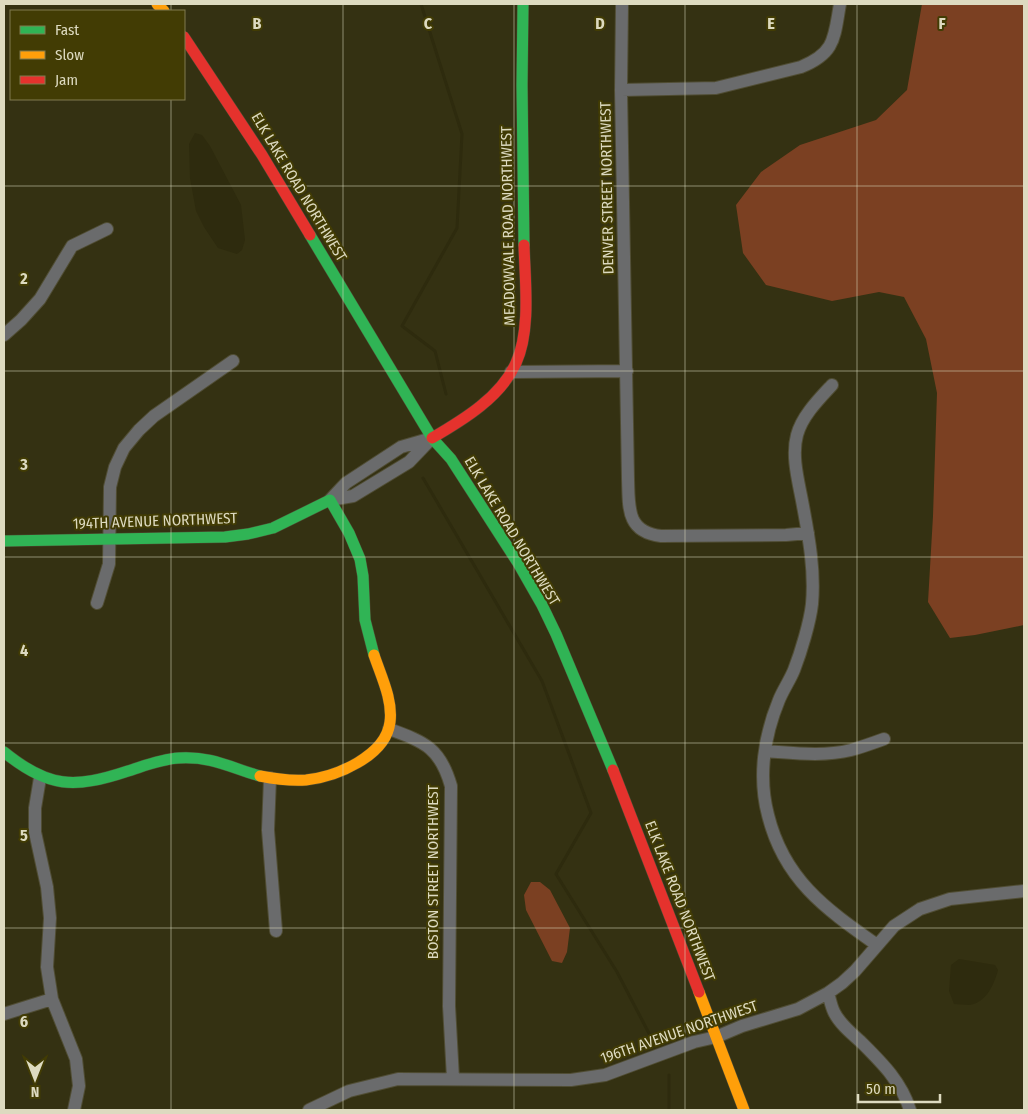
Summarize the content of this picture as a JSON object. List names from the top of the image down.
{
  "streets": {
    "street": [
      "ELK LAKE ROAD NORTHWEST",
      "DENVER STREET NORTHWEST",
      "MEADOWVALE ROAD NORTHWEST",
      "194TH AVENUE NORTHWEST",
      "BOSTON STREET NORTHWEST",
      "196TH AVENUE NORTHWEST"
    ]
  },
  "crossings": [
    ["ELK LAKE ROAD NORTHWEST", "MEADOWVALE ROAD NORTHWEST"],
    ["ELK LAKE ROAD NORTHWEST", "194TH AVENUE NORTHWEST"],
    ["ELK LAKE ROAD NORTHWEST", "196TH AVENUE NORTHWEST"],
    ["MEADOWVALE ROAD NORTHWEST", "194TH AVENUE NORTHWEST"],
    ["BOSTON STREET NORTHWEST", "196TH AVENUE NORTHWEST"]
  ],
  "legend": ["Fast", "Slow", "Jam"],
  "scale_bar": "50 m",
  "north": "bottom",
  "grid": {
    "columns": [
      "B",
      "C",
      "D",
      "E",
      "F"
    ],
    "rows": [
      "2",
      "3",
      "4",
      "5",
      "6"
    ]
  }
}
